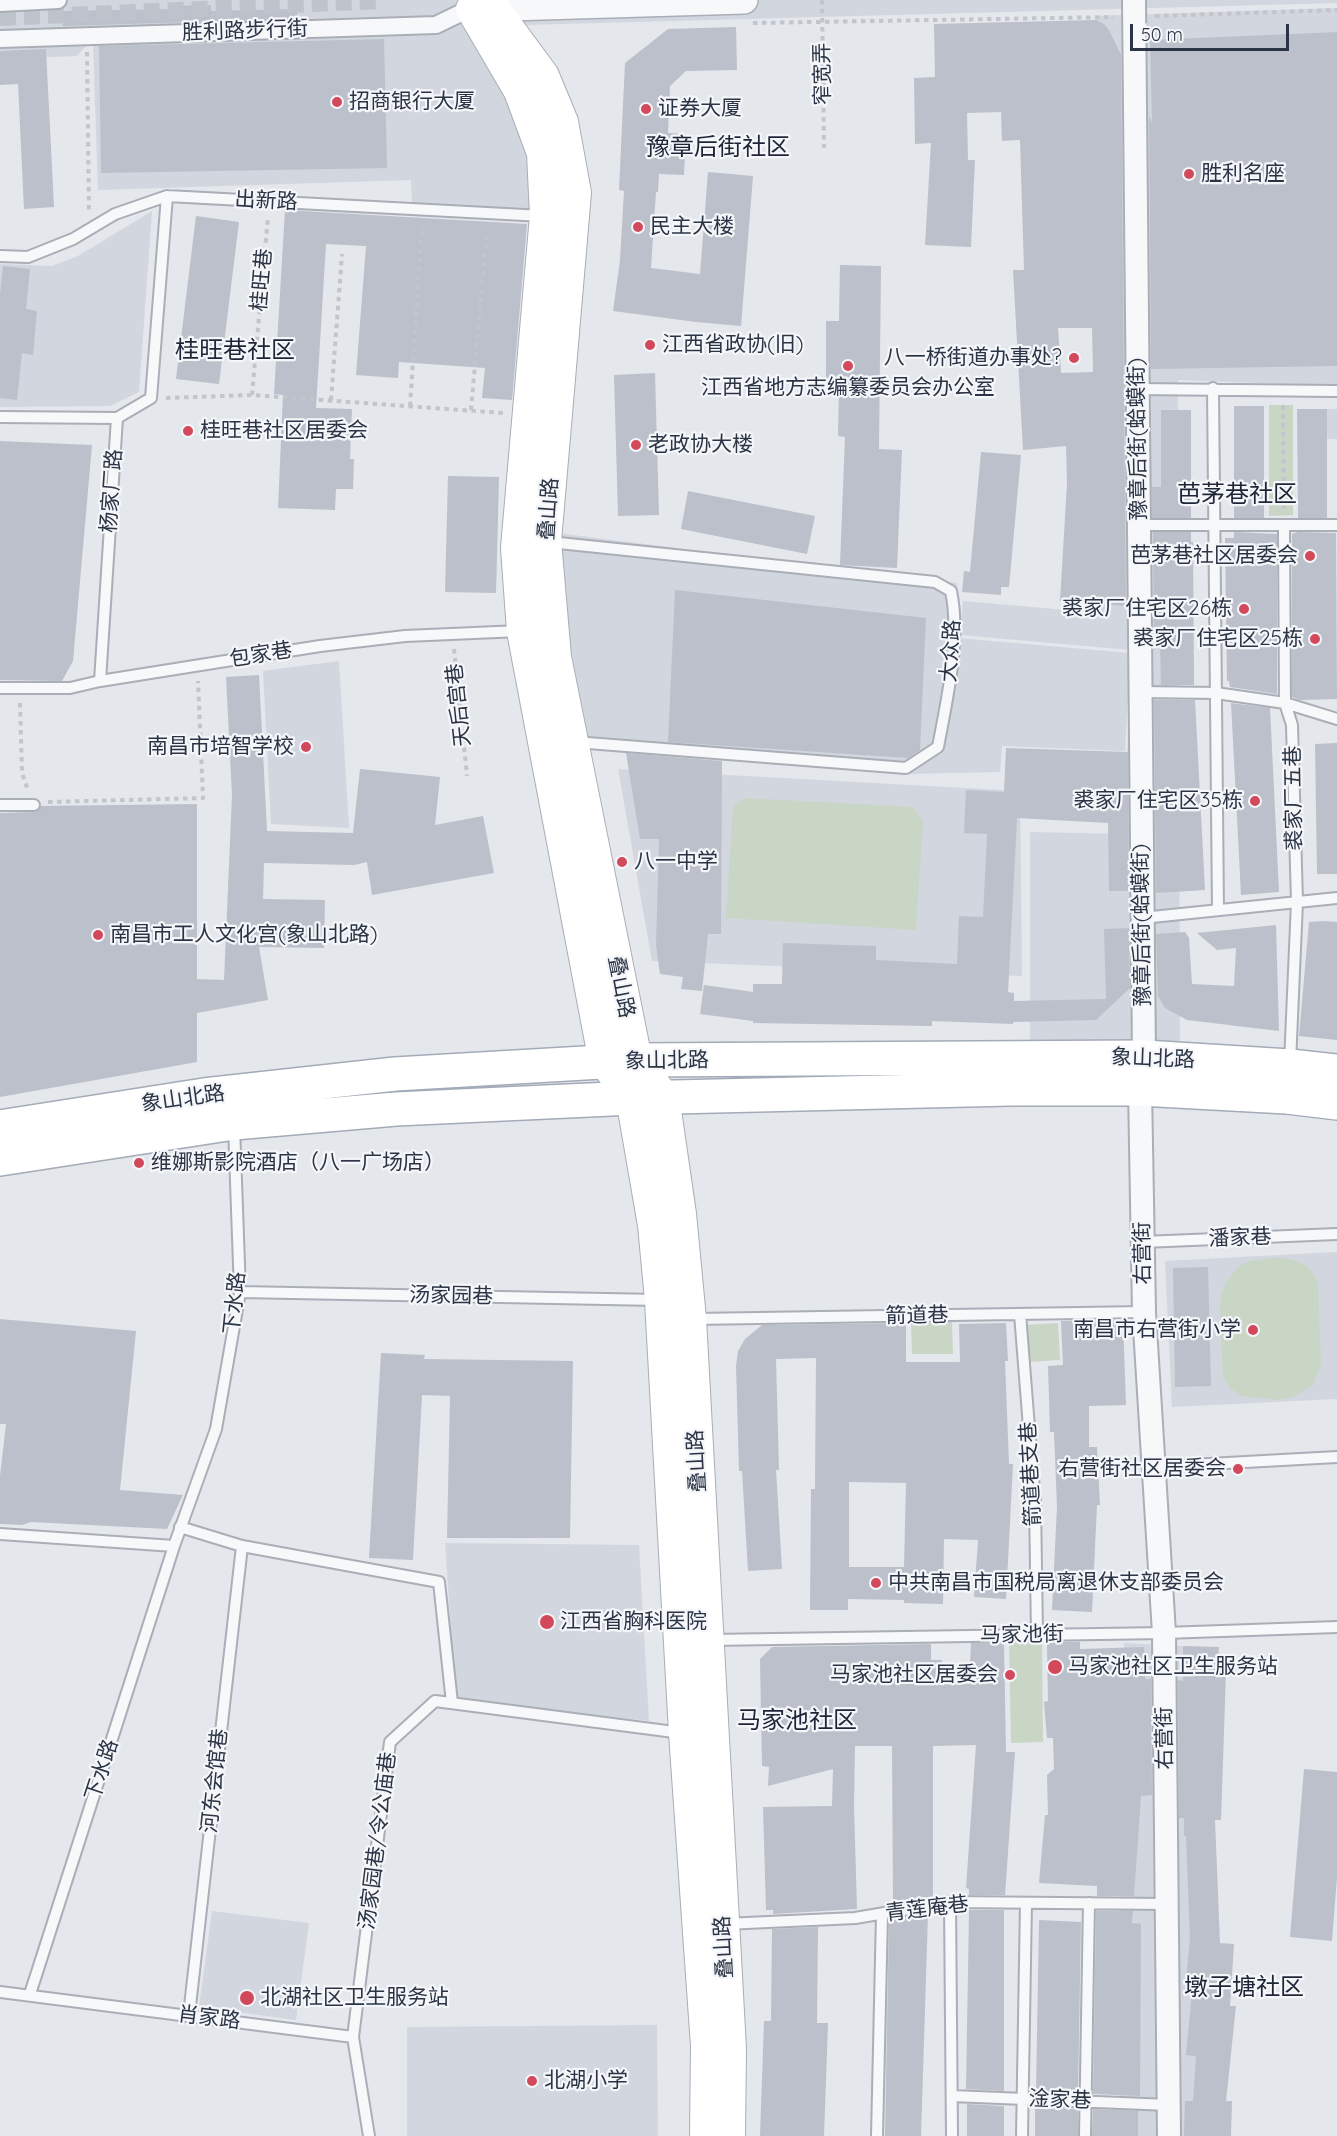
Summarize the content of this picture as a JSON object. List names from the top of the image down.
{
  "streets": {
    "main road": ["叠山路", "象山北路"],
    "street": ["胜利路步行街", "豫章后街(蛤蟆街)", "右营街"],
    "lane": [
      "出新路",
      "杨家厂路",
      "大众路",
      "包家巷",
      "裘家厂五巷",
      "潘家巷",
      "汤家园巷",
      "下水路",
      "箭道巷",
      "箭道巷支巷",
      "马家池街",
      "河东会馆巷",
      "汤家园巷/令公庙巷",
      "青莲庵巷",
      "肖家路",
      "淦家巷"
    ],
    "path": ["窄宽弄", "桂旺巷", "天后宫巷"]
  },
  "crossings": [
    ["胜利路步行街", "叠山路"],
    ["出新路", "桂旺巷"],
    ["出新路", "叠山路"],
    ["豫章后街(蛤蟆街)", "象山北路"],
    ["豫章后街(蛤蟆街)", "右营街"],
    ["杨家厂路", "包家巷"],
    ["叠山路", "大众路"],
    ["叠山路", "包家巷"],
    ["叠山路", "象山北路"],
    ["叠山路", "汤家园巷"],
    ["叠山路", "箭道巷"],
    ["叠山路", "马家池街"],
    ["叠山路", "汤家园巷/令公庙巷"],
    ["叠山路", "青莲庵巷"],
    ["包家巷", "天后宫巷"],
    ["裘家厂五巷", "象山北路"],
    ["象山北路", "右营街"],
    ["象山北路", "下水路"],
    ["潘家巷", "右营街"],
    ["右营街", "箭道巷"],
    ["右营街", "马家池街"],
    ["右营街", "青莲庵巷"],
    ["右营街", "淦家巷"],
    ["汤家园巷", "下水路"],
    ["下水路", "肖家路"],
    ["箭道巷", "箭道巷支巷"],
    ["箭道巷支巷", "马家池街"],
    ["河东会馆巷", "肖家路"],
    ["汤家园巷/令公庙巷", "肖家路"]
  ],
  "districts": [
    "豫章后街社区",
    "桂旺巷社区",
    "芭茅巷社区",
    "马家池社区",
    "墩子塘社区"
  ],
  "places": [
    "招商银行大厦",
    "证券大厦",
    "胜利名座",
    "民主大楼",
    "江西省政协(旧)",
    "八一桥街道办事处?",
    "江西省地方志编纂委员会办公室",
    "桂旺巷社区居委会",
    "老政协大楼",
    "芭茅巷社区居委会",
    "裘家厂住宅区26栋",
    "裘家厂住宅区25栋",
    "南昌市培智学校",
    "裘家厂住宅区35栋",
    "八一中学",
    "南昌市工人文化宫(象山北路)",
    "维娜斯影院酒店（八一广场店）",
    "南昌市右营街小学",
    "右营街社区居委会",
    "中共南昌市国税局离退休支部委员会",
    "江西省胸科医院",
    "马家池社区卫生服务站",
    "马家池社区居委会",
    "北湖社区卫生服务站",
    "北湖小学"
  ],
  "scale_bar": "50 m"
}
